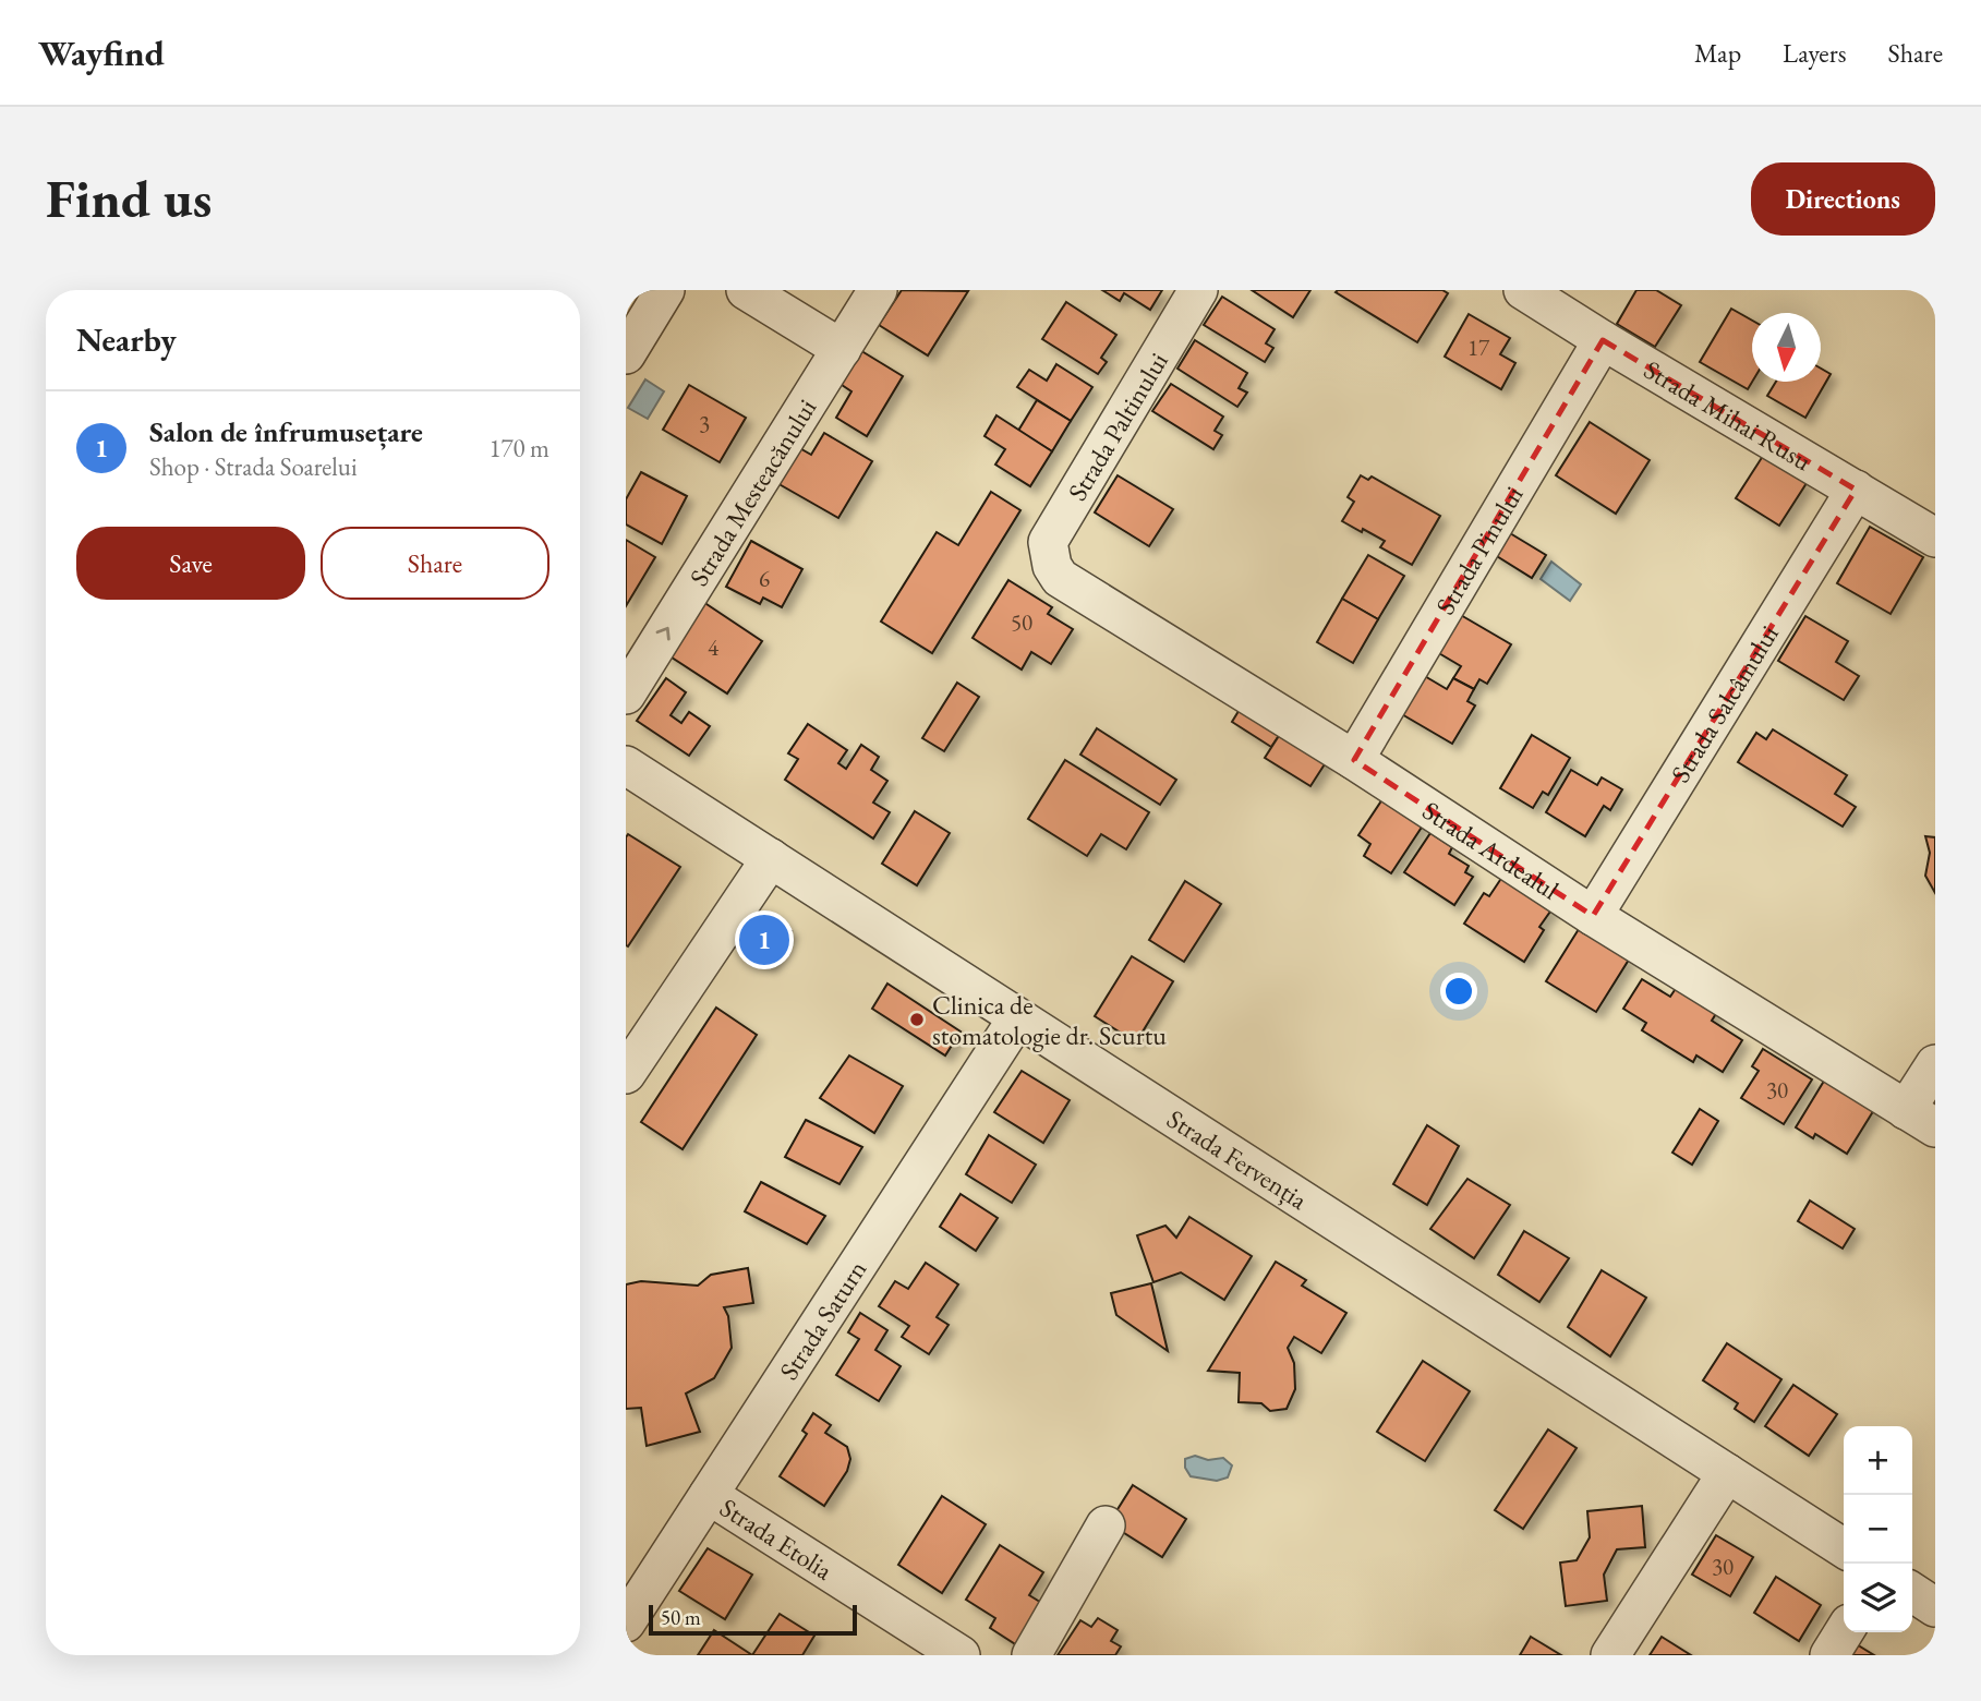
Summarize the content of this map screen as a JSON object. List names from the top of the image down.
{
  "streets": {
    "street": [
      "Strada Mihai Rusu",
      "Strada Paltinului",
      "Strada Mesteacănului",
      "Strada Pinului",
      "Strada Salcâmului",
      "Strada Ardealul",
      "Strada Fervenția",
      "Strada Saturn",
      "Strada Etolia"
    ]
  },
  "crossings": [
    ["Strada Mihai Rusu", "Strada Pinului"],
    ["Strada Mihai Rusu", "Strada Salcâmului"],
    ["Strada Paltinului", "Strada Ardealul"],
    ["Strada Pinului", "Strada Ardealul"],
    ["Strada Salcâmului", "Strada Ardealul"],
    ["Strada Fervenția", "Strada Saturn"],
    ["Strada Saturn", "Strada Etolia"]
  ],
  "one_way": ["Strada Mesteacănului"],
  "places": ["Clinica de stomatologie dr. Scurtu"],
  "house_numbers": [
    "17",
    "3",
    "6",
    "50",
    "4",
    "30",
    "30"
  ],
  "scale_bar": "50 m",
  "north": "bottom",
  "page": {
    "header": "Wayfind",
    "nav": ["Map", "Layers", "Share"],
    "buttons": [
      "Directions",
      ["Save", "Share"]
    ],
    "title": "Find us",
    "heading": "Nearby",
    "list": [
      {
        "mark": "1",
        "name": "Salon de înfrumusețare",
        "note": "Shop · Strada Soarelui",
        "value": "170 m"
      }
    ],
    "pins": "1",
    "map_buttons": ["+", "−"],
    "scale": "50 m"
  }
}
